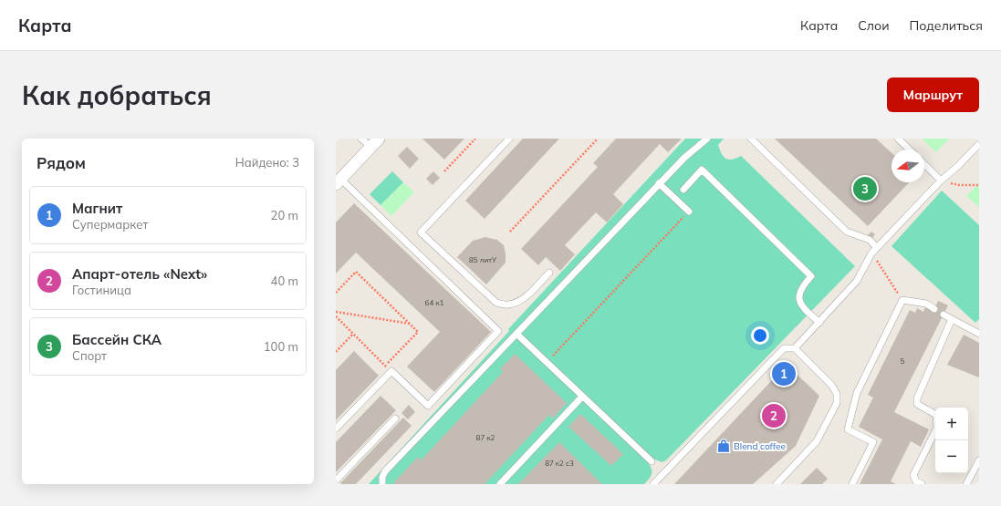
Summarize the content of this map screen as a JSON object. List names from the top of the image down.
{
  "places": {
    "shop": ["Blend coffee"]
  },
  "house_numbers": [
    "85 литУ",
    "64 к1",
    "5",
    "87 к2",
    "87 к2 с3"
  ],
  "north": "left",
  "page": {
    "header": "Карта",
    "nav": ["Карта", "Слои", "Поделиться"],
    "buttons": "Маршрут",
    "title": "Как добраться",
    "heading": ["Рядом", "Найдено: 3"],
    "pins": ["3", "1", "2"],
    "list": [
      {
        "mark": "1",
        "name": "Магнит",
        "note": "Супермаркет",
        "value": "20 m"
      },
      {
        "mark": "2",
        "name": "Апарт-отель «Next»",
        "note": "Гостиница",
        "value": "40 m"
      },
      {
        "mark": "3",
        "name": "Бассейн СКА",
        "note": "Спорт",
        "value": "100 m"
      }
    ],
    "map_buttons": ["+", "−"]
  }
}
